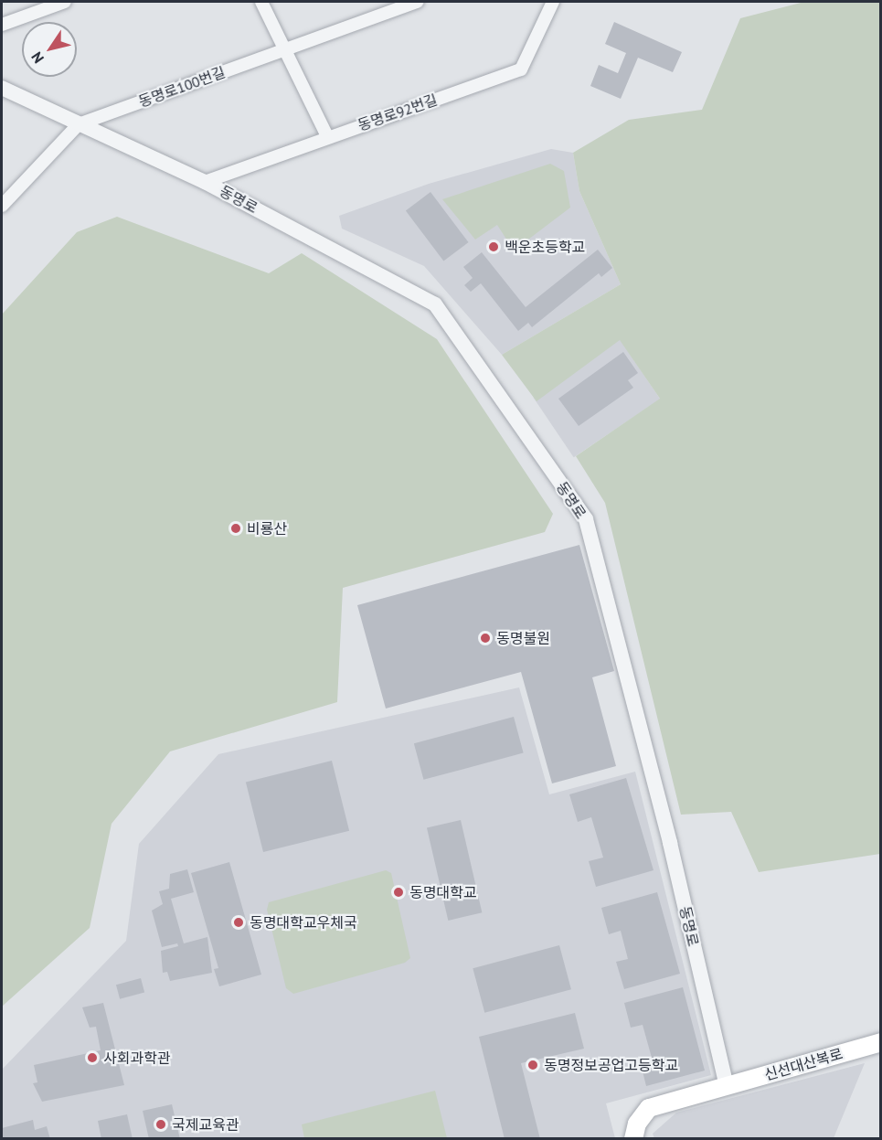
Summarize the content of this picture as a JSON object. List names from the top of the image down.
{
  "streets": {
    "main road": ["신선대산복로"],
    "street": ["동명로100번길", "동명로92번길", "동명로"]
  },
  "crossings": [
    ["동명로100번길", "동명로"],
    ["동명로92번길", "동명로"],
    ["동명로", "신선대산복로"]
  ],
  "places": [
    "백운초등학교",
    "비룡산",
    "동명불원",
    "동명대학교",
    "동명대학교우체국",
    "사회과학관",
    "동명정보공업고등학교",
    "국제교육관"
  ],
  "north": "bottom left"
}
